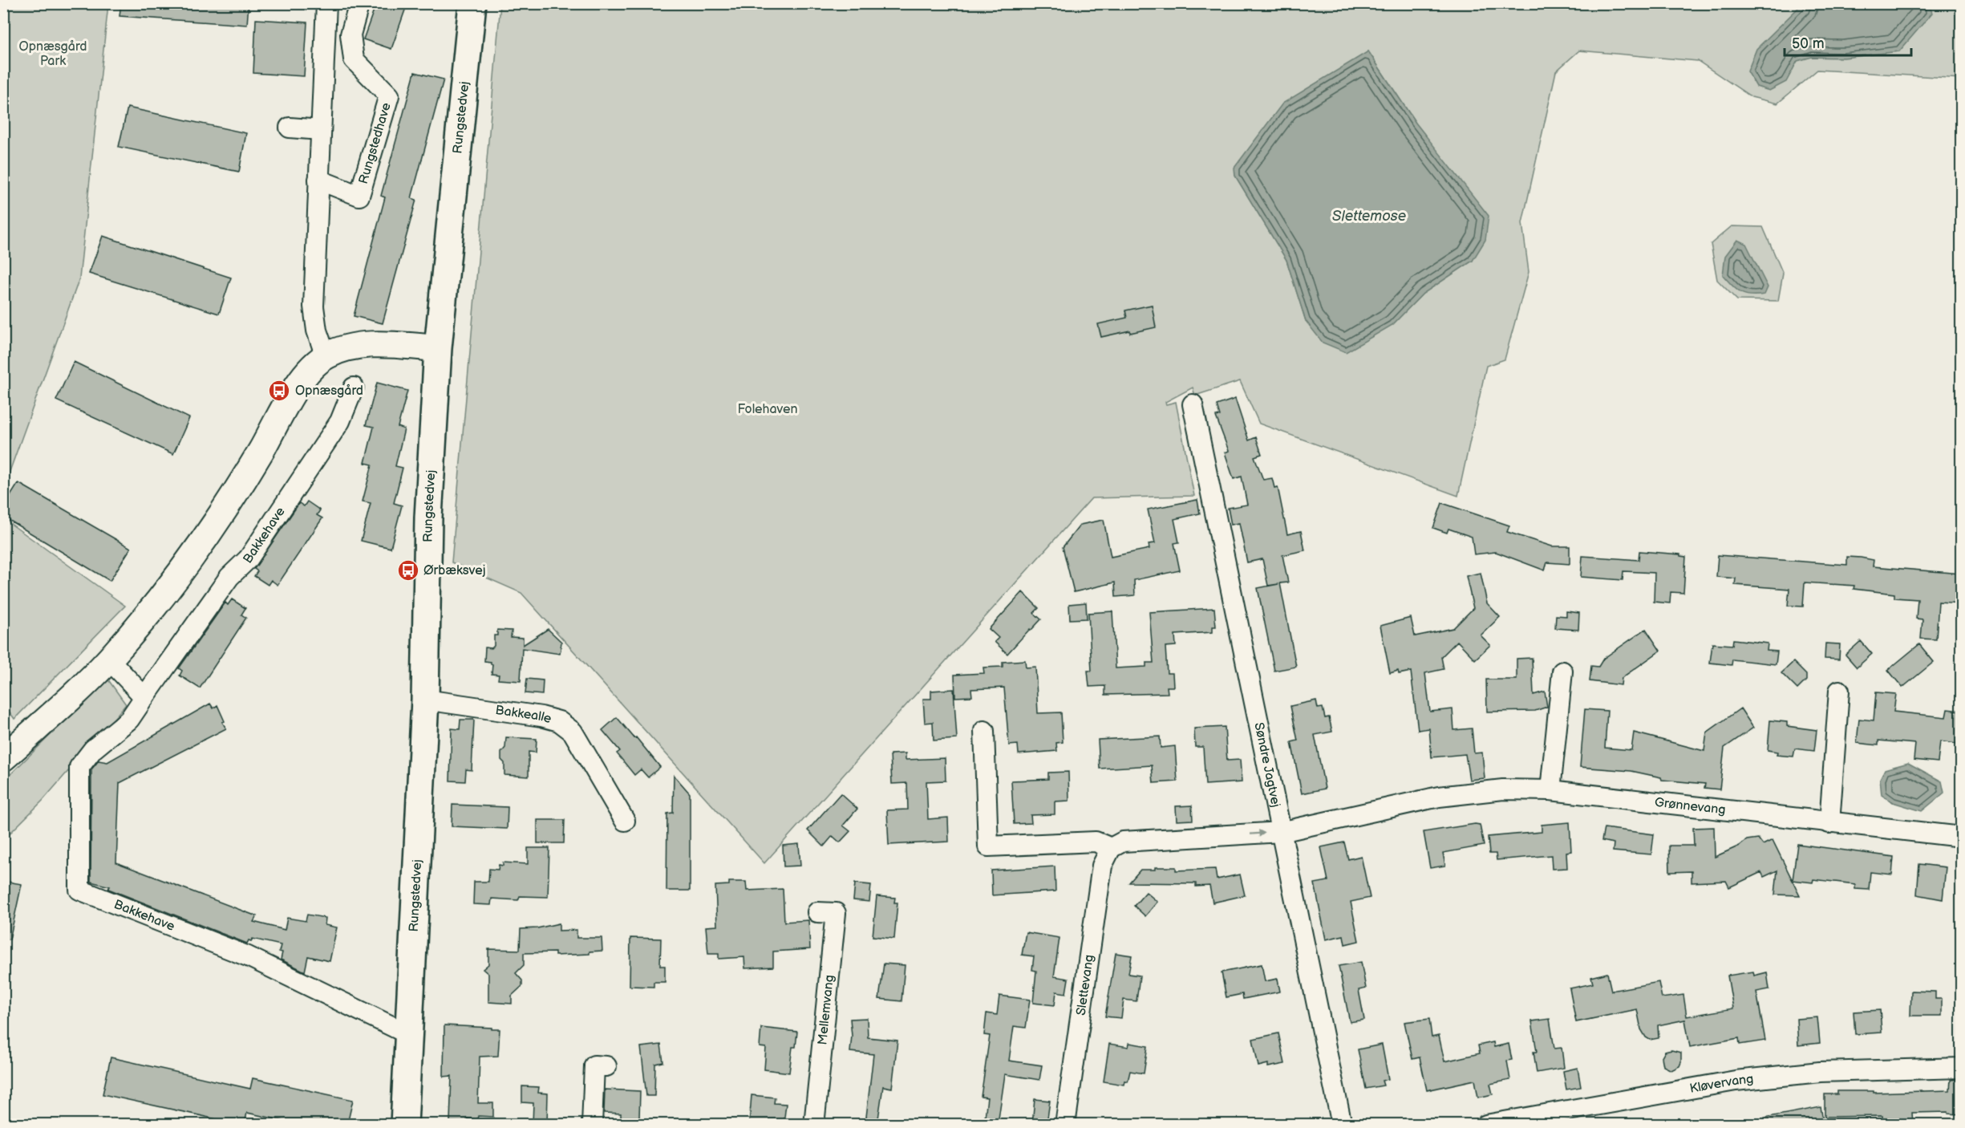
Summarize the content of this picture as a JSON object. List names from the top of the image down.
{
  "streets": {
    "main road": ["Rungstedvej"],
    "street": [
      "Rungstedhave",
      "Bakkehave",
      "Bakkealle",
      "Søndre Jagtvej",
      "Grønnevang",
      "Slettevang",
      "Mellemvang",
      "Kløvervang"
    ]
  },
  "crossings": [
    ["Rungstedvej", "Bakkehave"],
    ["Rungstedvej", "Bakkealle"],
    ["Søndre Jagtvej", "Grønnevang"]
  ],
  "water": ["Slettemose"],
  "parks": ["Opnæsgård Park", "Folehaven"],
  "places": {
    "bus stop": ["Opnæsgård", "Ørbæksvej"]
  },
  "scale_bar": "50 m"
}
